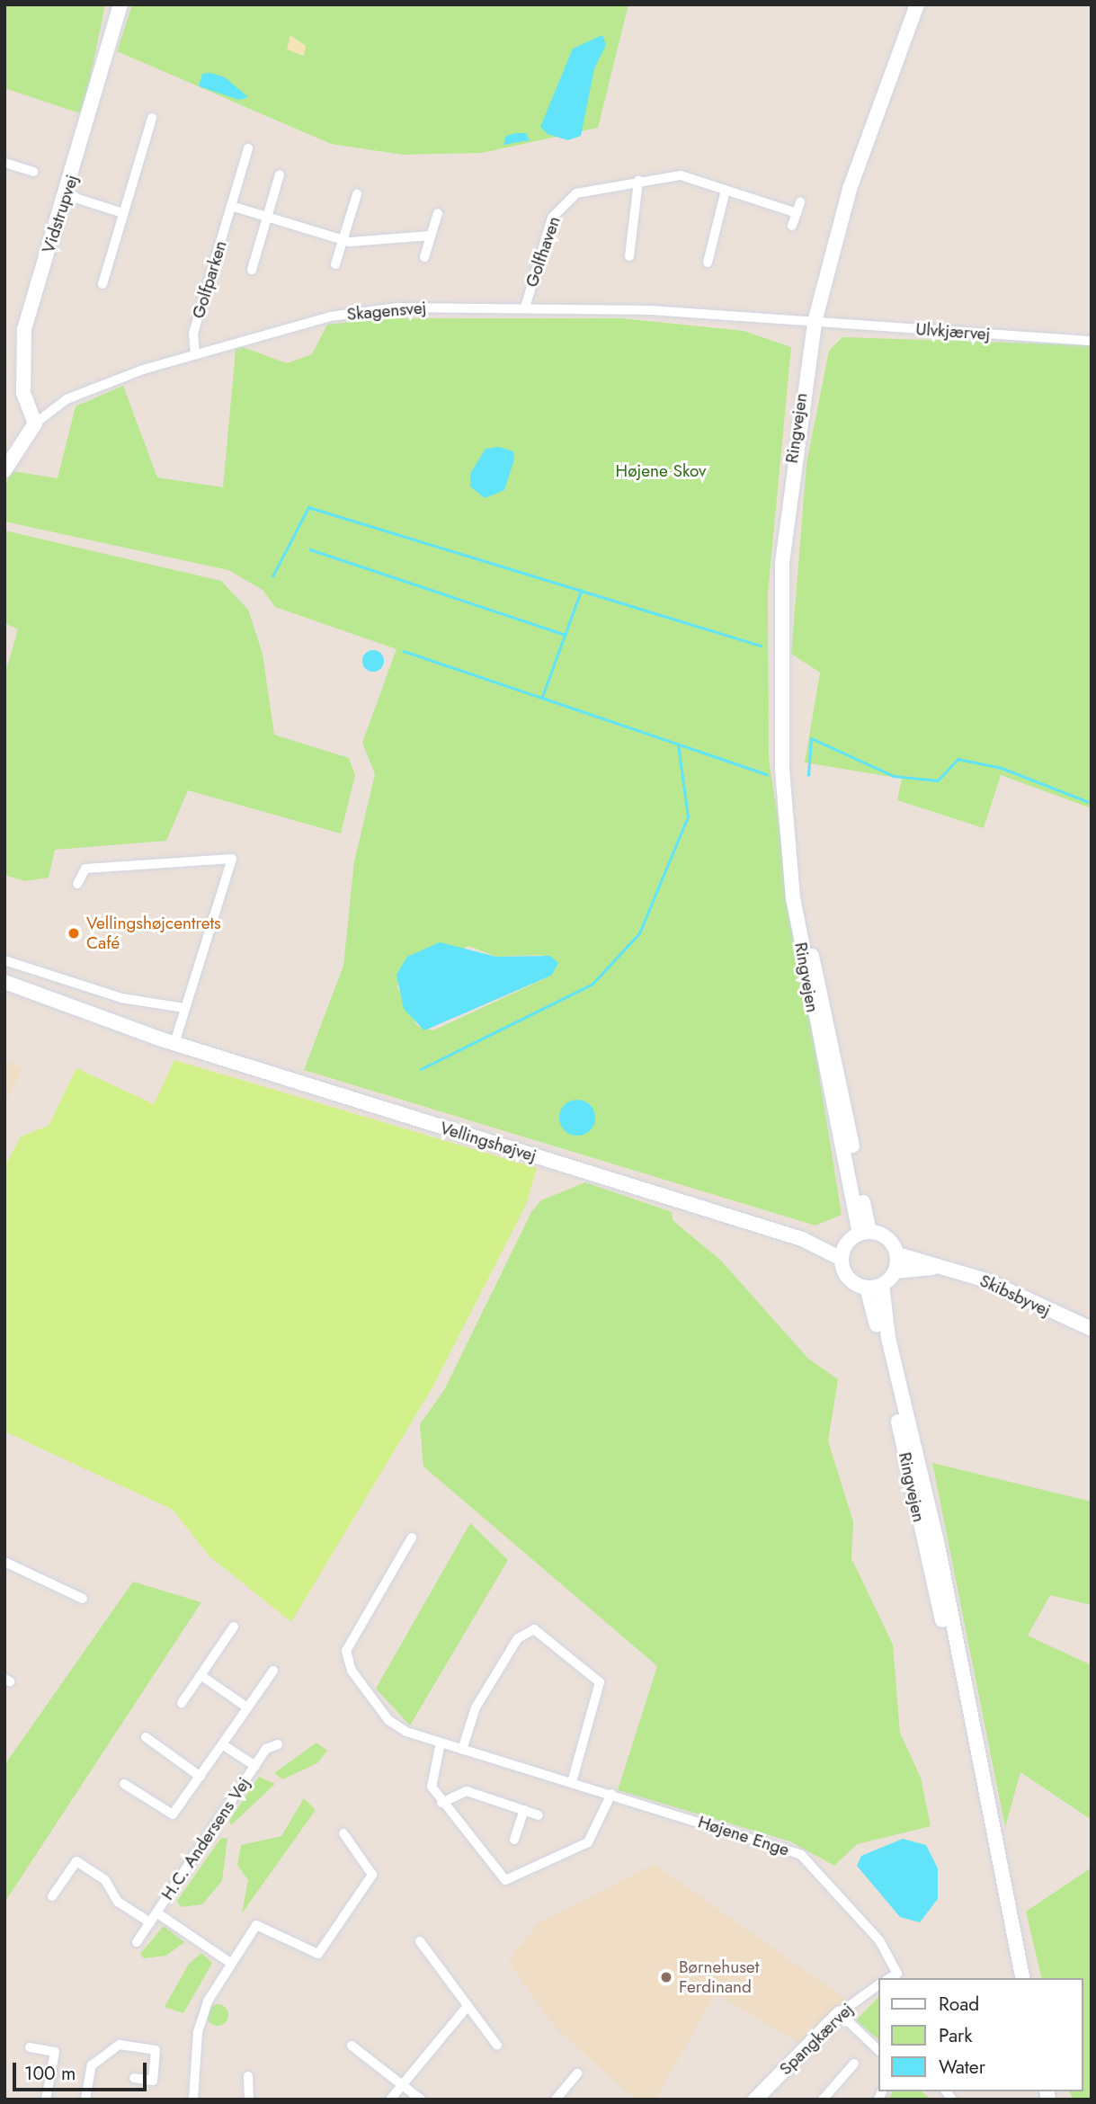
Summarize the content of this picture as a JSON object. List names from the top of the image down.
{
  "streets": {
    "main road": [
      "Vidstrupvej",
      "Skagensvej",
      "Ringvejen",
      "Vellingshøjvej",
      "Skibsbyvej",
      "Spangkærvej"
    ],
    "street": [
      "Golfhaven",
      "Golfparken",
      "Ulvkjærvej",
      "Højene Enge",
      "H.C. Andersens Vej"
    ]
  },
  "crossings": [
    ["Vidstrupvej", "Skagensvej"],
    ["Golfhaven", "Skagensvej"],
    ["Golfparken", "Skagensvej"],
    ["Skagensvej", "Ulvkjærvej"],
    ["Skagensvej", "Ringvejen"],
    ["Ulvkjærvej", "Ringvejen"],
    ["Ringvejen", "Vellingshøjvej"],
    ["Ringvejen", "Skibsbyvej"],
    ["Vellingshøjvej", "Skibsbyvej"]
  ],
  "parks": ["Højene Skov"],
  "places": ["Vellingshøjcentrets Café", "Børnehuset Ferdinand"],
  "legend": ["Road", "Park", "Water"],
  "scale_bar": "100 m"
}
